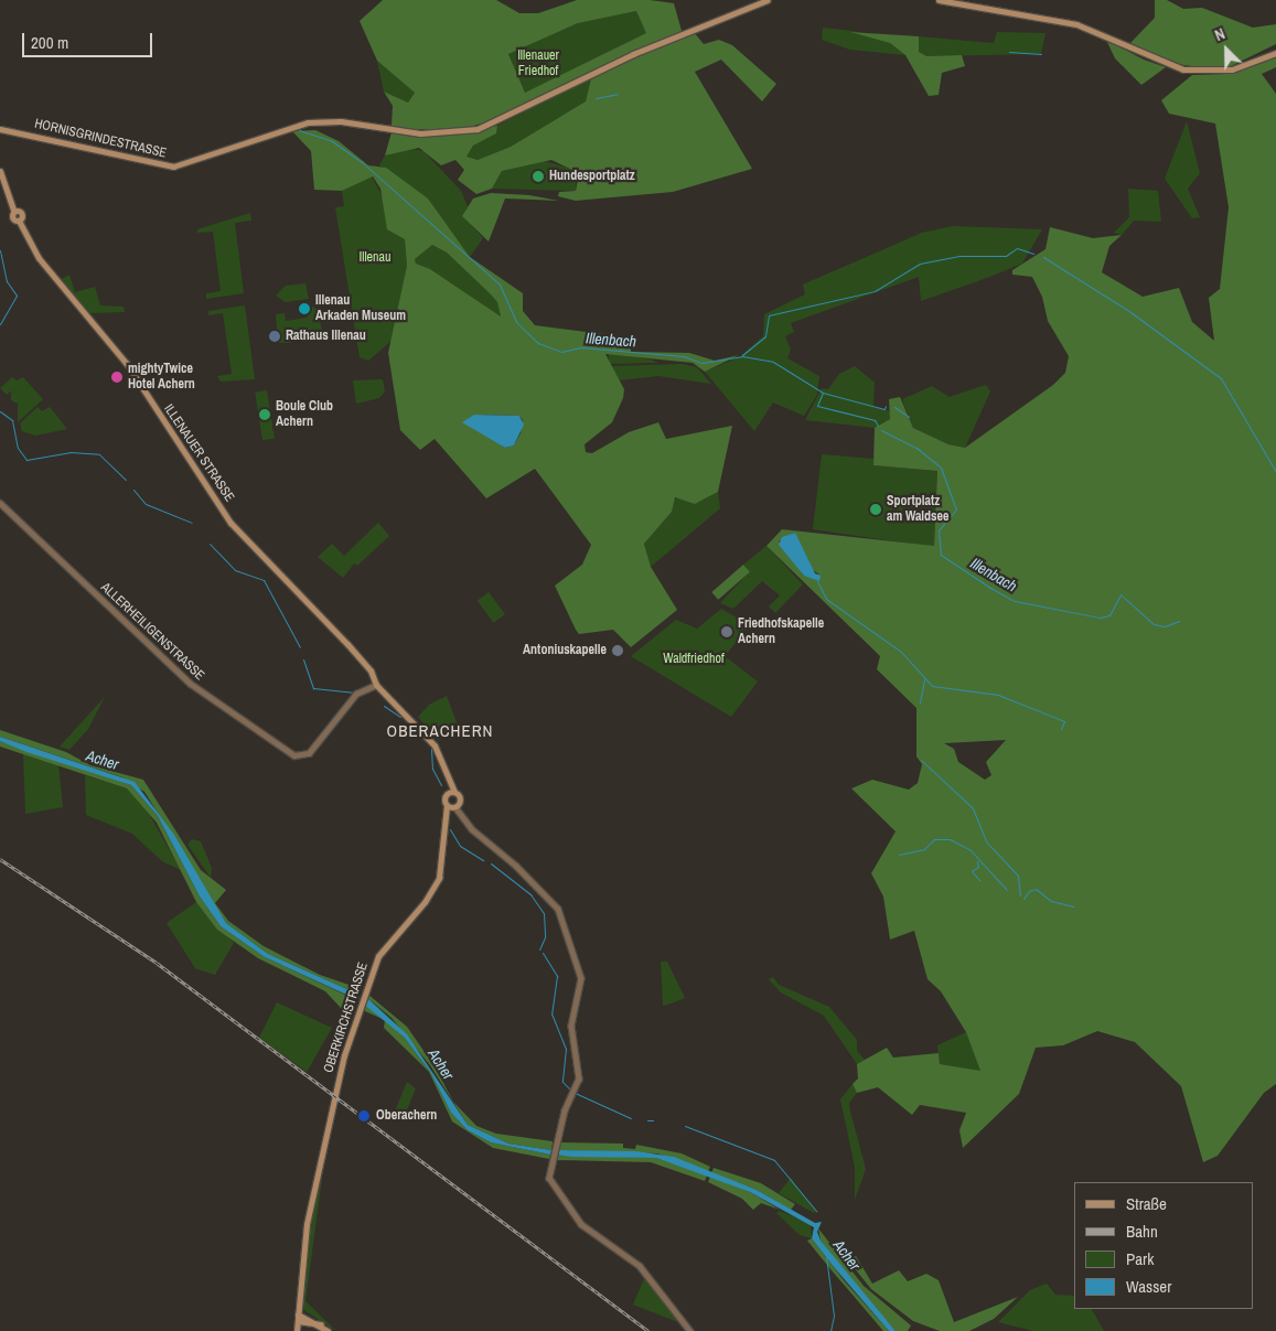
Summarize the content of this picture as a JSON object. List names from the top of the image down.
{
  "streets": {
    "main road": ["HORNISGRINDESTRASSE", "ILLENAUER STRASSE", "OBERKIRCHSTRASSE"],
    "street": ["ALLERHEILIGENSTRASSE"]
  },
  "crossings": [
    ["ILLENAUER STRASSE", "ALLERHEILIGENSTRASSE"],
    ["ILLENAUER STRASSE", "OBERKIRCHSTRASSE"]
  ],
  "districts": ["OBERACHERN"],
  "water": ["Illenbach", "Acher"],
  "parks": ["Illenauer Friedhof", "Illenau", "Waldfriedhof"],
  "places": [
    "Hundesportplatz",
    "Illenau Arkaden Museum",
    "Rathaus Illenau",
    "mightyTwice Hotel Achern",
    "Boule Club Achern",
    "Sportplatz am Waldsee",
    "Friedhofskapelle Achern",
    "Antoniuskapelle",
    "Oberachern"
  ],
  "legend": [
    "Straße",
    "Bahn",
    "Park",
    "Wasser"
  ],
  "scale_bar": "200 m",
  "north": "top left"
}
